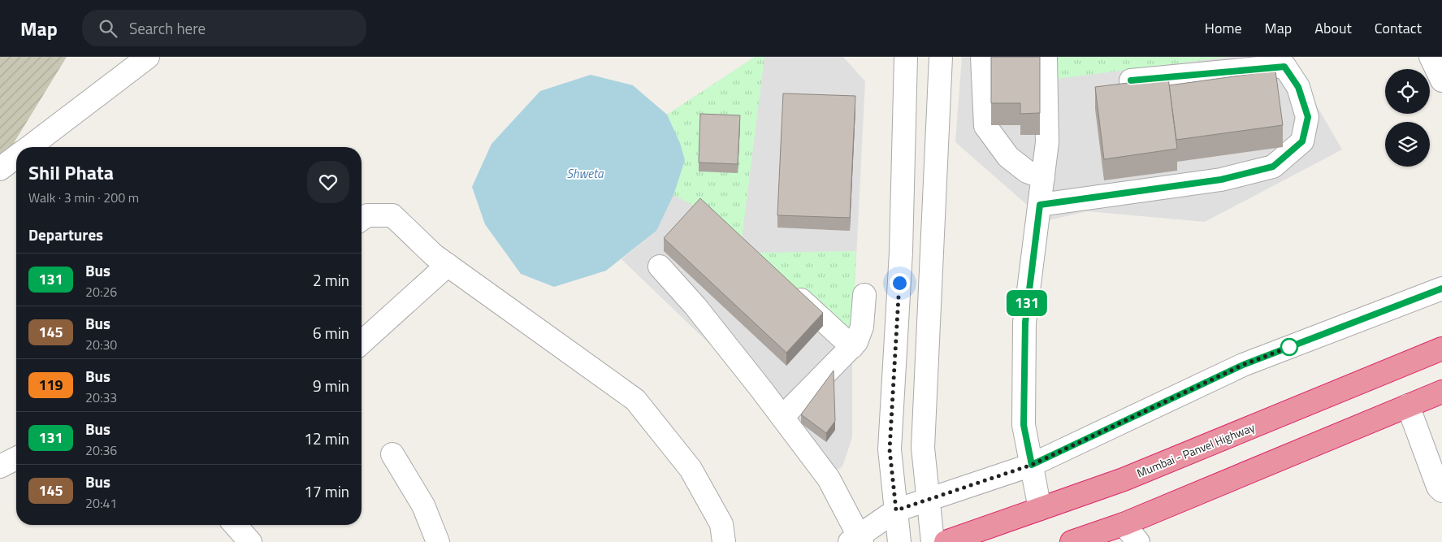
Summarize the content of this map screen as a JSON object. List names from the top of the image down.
{
  "streets": {
    "highway": ["Mumbai - Panvel Highway"]
  },
  "water": ["Shweta"],
  "lines": ["bus line 131"],
  "page": {
    "header": "Map",
    "search": "Search here",
    "nav": [
      "Home",
      "Map",
      "About",
      "Contact"
    ],
    "on_map": "131",
    "heading": [
      ["Shil Phata", "Walk · 3 min · 200 m"],
      "Departures"
    ],
    "list": [
      {
        "mark": "131",
        "name": "Bus",
        "note": "20:26",
        "value": "2 min"
      },
      {
        "mark": "145",
        "name": "Bus",
        "note": "20:30",
        "value": "6 min"
      },
      {
        "mark": "119",
        "name": "Bus",
        "note": "20:33",
        "value": "9 min"
      },
      {
        "mark": "131",
        "name": "Bus",
        "note": "20:36",
        "value": "12 min"
      },
      {
        "mark": "145",
        "name": "Bus",
        "note": "20:41",
        "value": "17 min"
      }
    ]
  }
}
